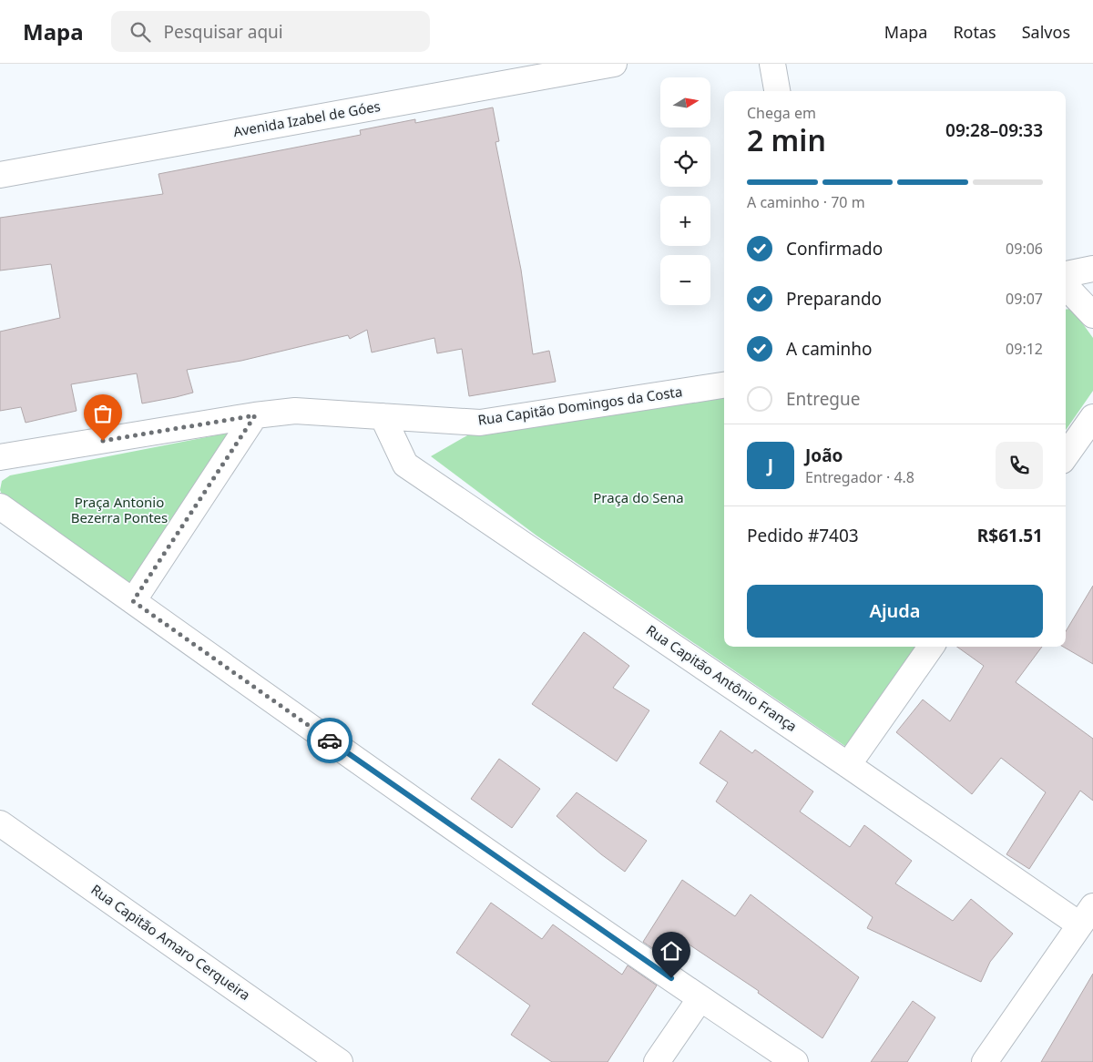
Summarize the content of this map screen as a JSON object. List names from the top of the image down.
{
  "streets": {
    "street": [
      "Avenida Izabel de Góes",
      "Rua Capitão Domingos da Costa",
      "Rua Capitão Antônio França",
      "Rua Capitão Amaro Cerqueira"
    ]
  },
  "crossings": [
    ["Rua Capitão Domingos da Costa", "Rua Capitão Antônio França"]
  ],
  "parks": ["Praça do Sena", "Praça Antonio Bezerra Pontes"],
  "north": "right",
  "page": {
    "header": "Mapa",
    "search": "Pesquisar aqui",
    "nav": ["Mapa", "Rotas", "Salvos"],
    "map_buttons": ["+", "−"],
    "heading": ["2 min", "Chega em", "09:28–09:33"],
    "panel": [
      "João",
      "Entregador · 4.8",
      "Pedido #7403",
      "R$61.51"
    ],
    "bar": "A caminho · 70 m",
    "list": [
      ["Confirmado", "09:06"],
      ["Preparando", "09:07"],
      ["A caminho", "09:12"],
      "Entregue"
    ],
    "round": "J",
    "buttons": "Ajuda"
  }
}
